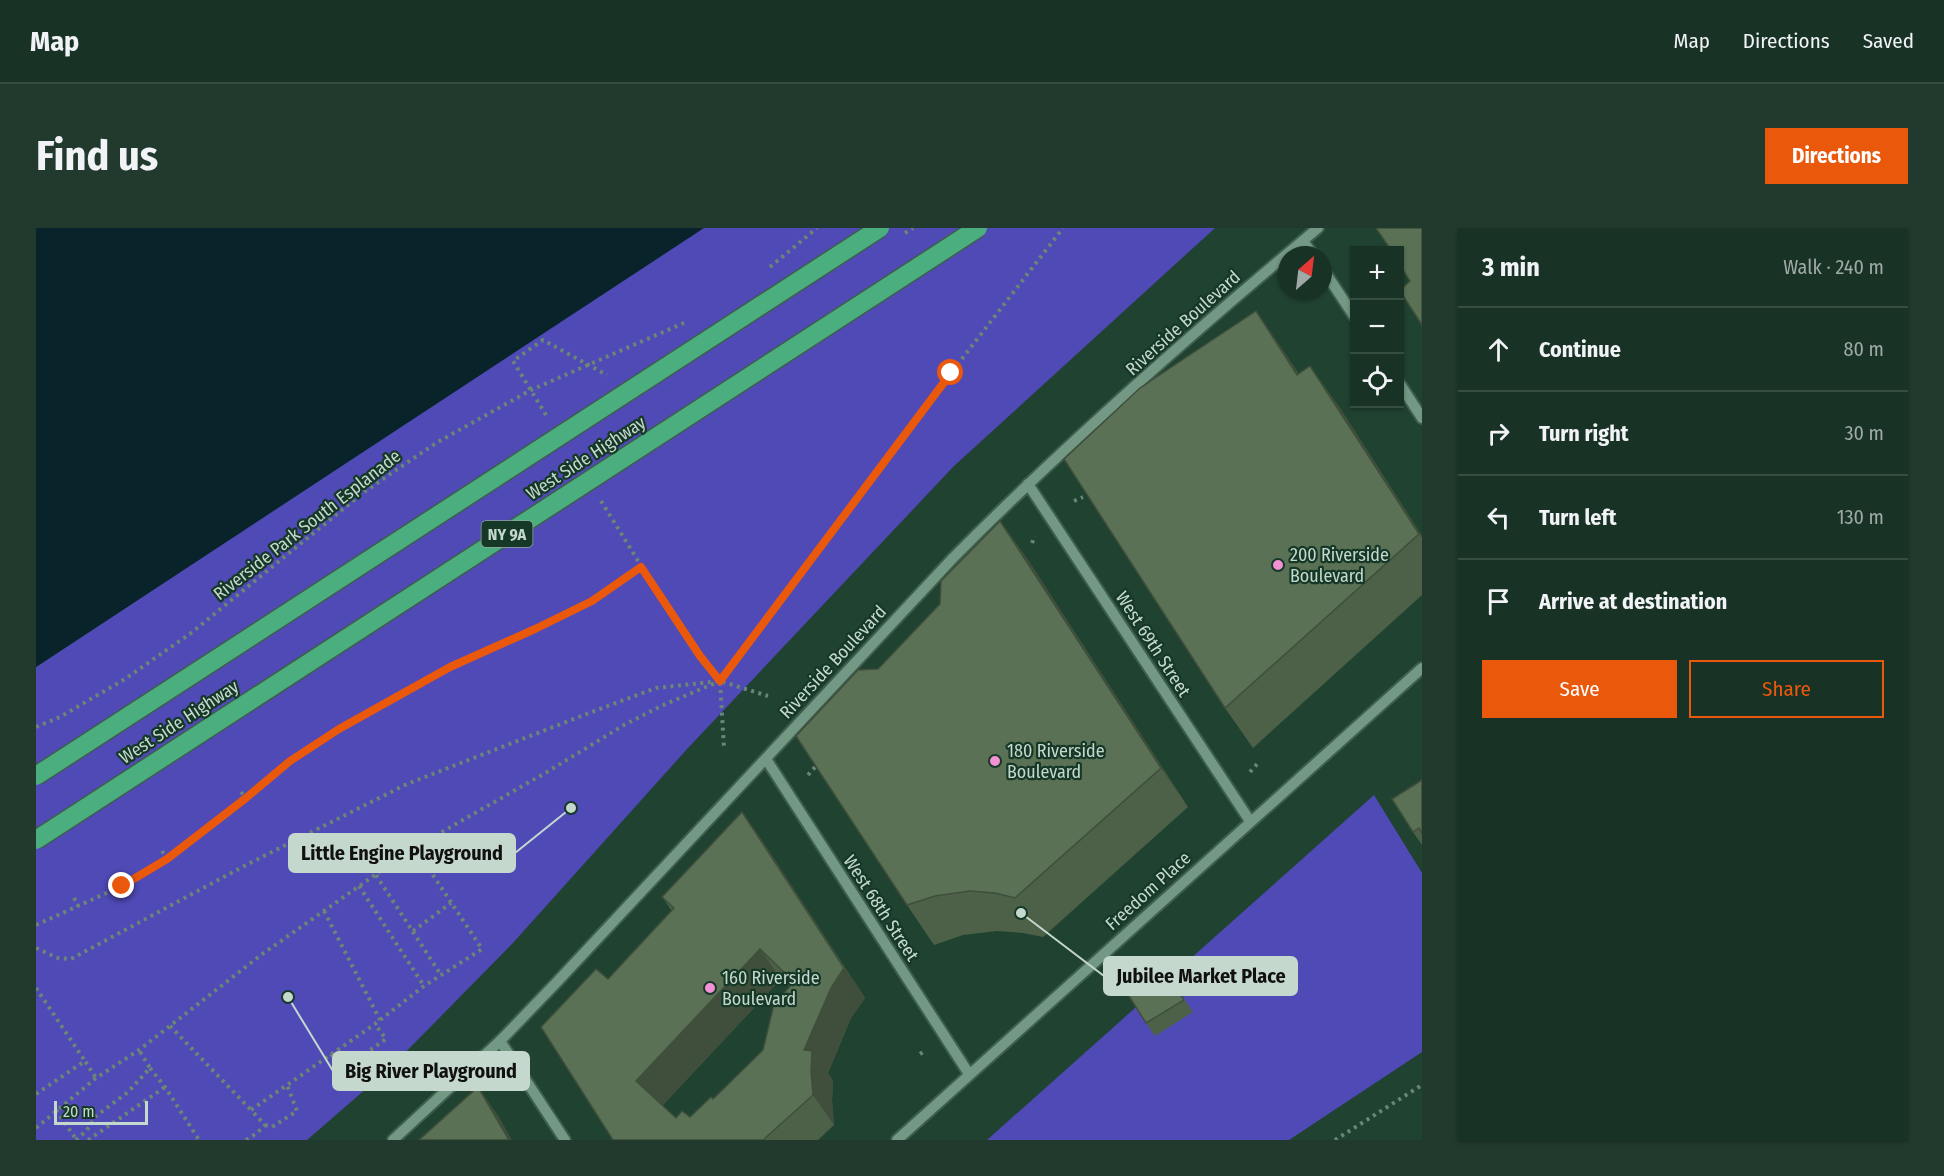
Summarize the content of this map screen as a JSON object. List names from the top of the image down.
{
  "streets": {
    "highway": ["West Side Highway", "NY 9A"],
    "street": [
      "Riverside Boulevard",
      "West 69th Street",
      "Freedom Place",
      "West 68th Street"
    ],
    "path": ["Riverside Park South Esplanade"]
  },
  "crossings": [
    ["Riverside Boulevard", "West 69th Street"],
    ["Riverside Boulevard", "West 68th Street"],
    ["West 69th Street", "Freedom Place"],
    ["Freedom Place", "West 68th Street"]
  ],
  "places": [
    "200 Riverside Boulevard",
    "180 Riverside Boulevard",
    "Little Engine Playground",
    "Jubilee Market Place",
    "160 Riverside Boulevard",
    "Big River Playground"
  ],
  "scale_bar": "20 m",
  "north": "top right",
  "page": {
    "header": "Map",
    "nav": ["Map", "Directions", "Saved"],
    "buttons": [
      "Directions",
      ["Save", "Share"]
    ],
    "title": "Find us",
    "heading": ["3 min", "Walk · 240 m"],
    "map_buttons": ["+", "−"],
    "list": [
      ["Continue", "80 m"],
      ["Turn right", "30 m"],
      ["Turn left", "130 m"],
      "Arrive at destination"
    ],
    "scale": "20 m"
  }
}
